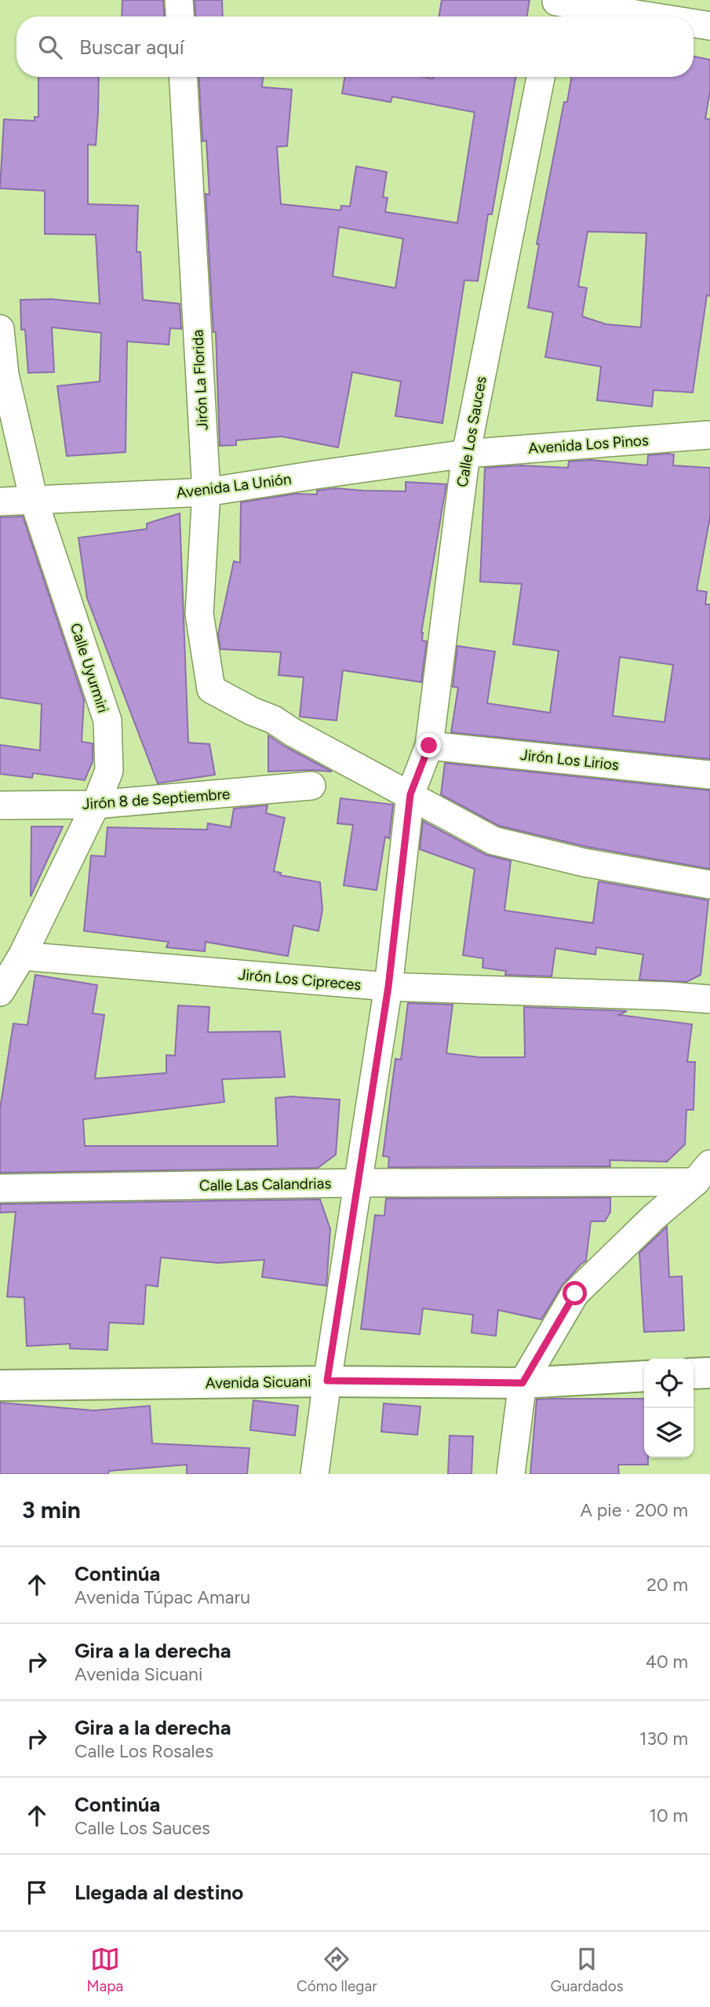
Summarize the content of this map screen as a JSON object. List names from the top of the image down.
{
  "streets": {
    "street": [
      "Jirón La Florida",
      "Calle Los Sauces",
      "Avenida Los Pinos",
      "Avenida La Unión",
      "Calle Uyurmiri",
      "Jirón Los Lirios",
      "Jirón 8 de Septiembre",
      "Jirón Los Cipreces",
      "Calle Las Calandrias",
      "Avenida Sicuani"
    ]
  },
  "crossings": [
    ["Jirón La Florida", "Calle Los Sauces"],
    ["Jirón La Florida", "Avenida La Unión"],
    ["Calle Los Sauces", "Avenida Los Pinos"],
    ["Calle Los Sauces", "Avenida La Unión"],
    ["Calle Los Sauces", "Jirón Los Lirios"],
    ["Calle Los Sauces", "Jirón Los Cipreces"],
    ["Calle Los Sauces", "Calle Las Calandrias"],
    ["Calle Los Sauces", "Avenida Sicuani"],
    ["Avenida Los Pinos", "Avenida La Unión"],
    ["Avenida La Unión", "Calle Uyurmiri"],
    ["Calle Uyurmiri", "Jirón 8 de Septiembre"],
    ["Calle Uyurmiri", "Jirón Los Cipreces"]
  ],
  "page": {
    "search": "Buscar aquí",
    "heading": ["3 min", "A pie · 200 m"],
    "list": [
      ["Continúa", "Avenida Túpac Amaru", "20 m"],
      ["Gira a la derecha", "Avenida Sicuani", "40 m"],
      ["Gira a la derecha", "Calle Los Rosales", "130 m"],
      ["Continúa", "Calle Los Sauces", "10 m"],
      "Llegada al destino"
    ],
    "nav": ["Mapa", "Cómo llegar", "Guardados"]
  }
}
